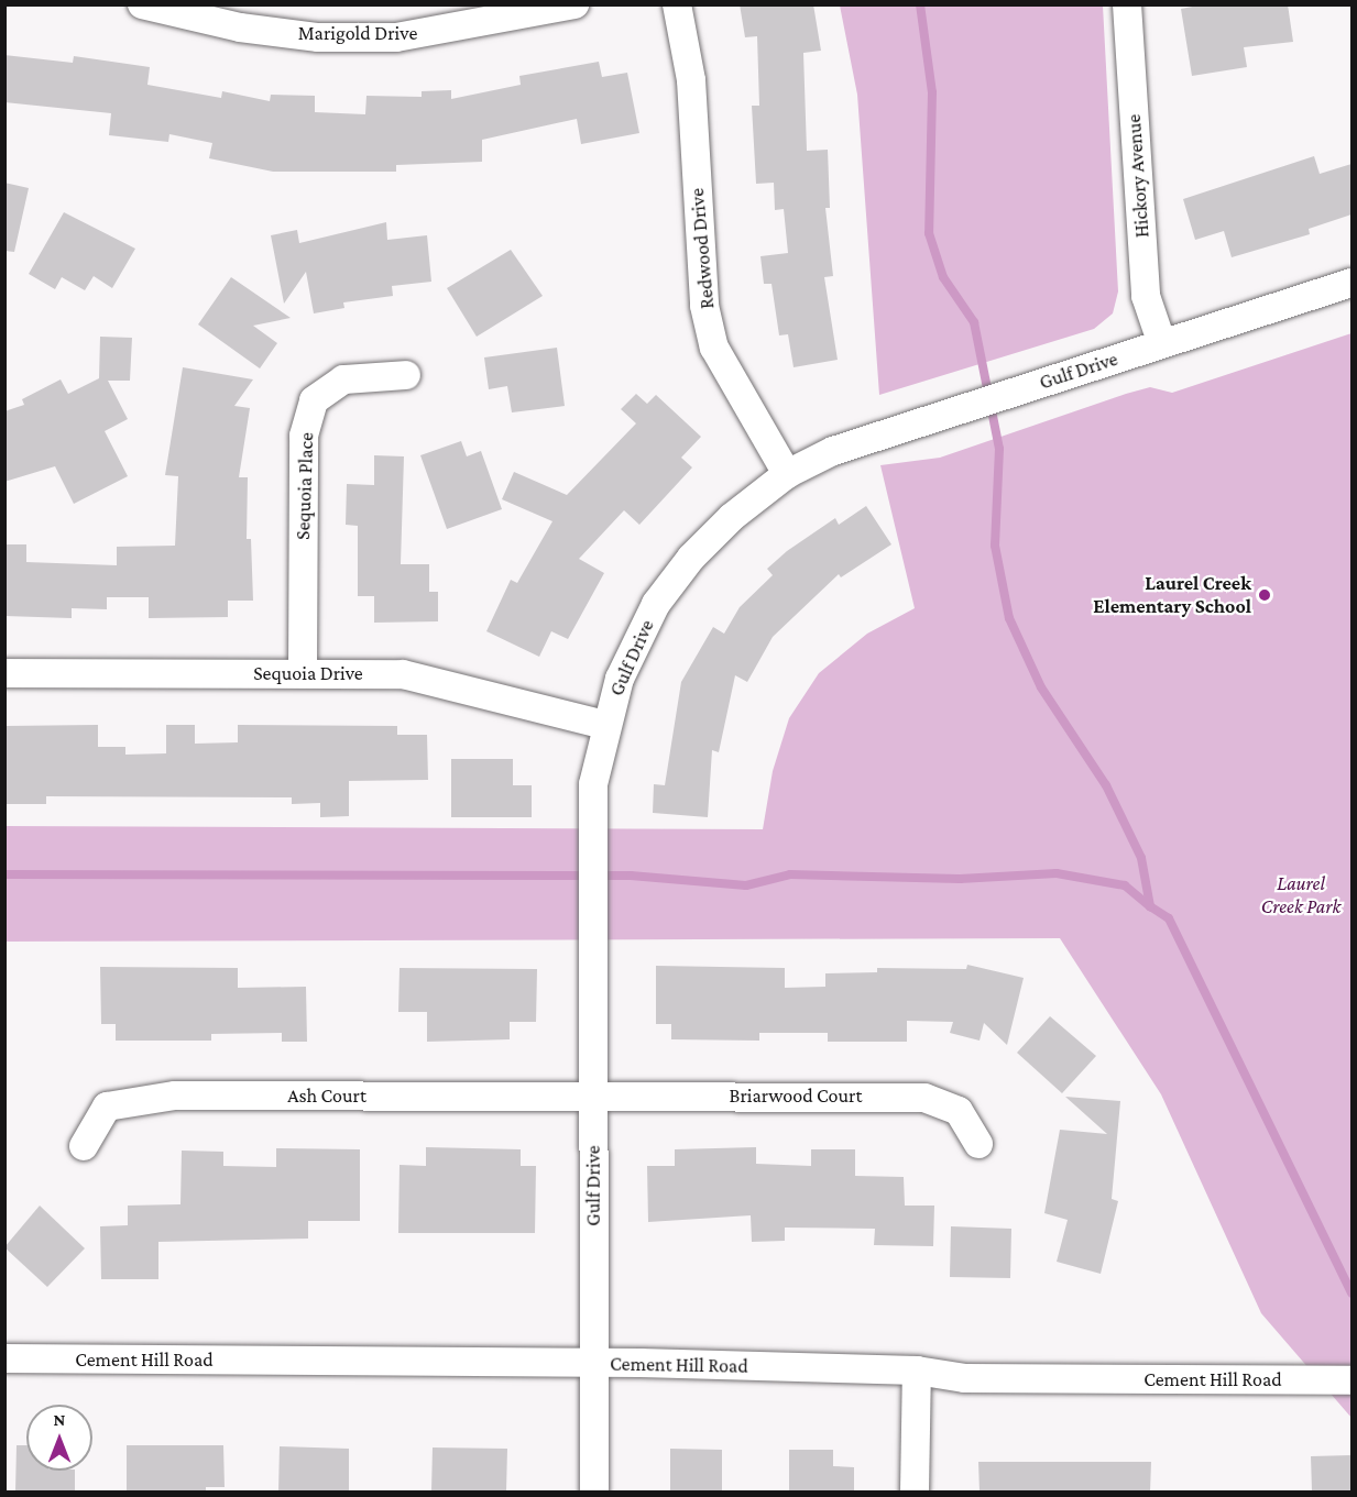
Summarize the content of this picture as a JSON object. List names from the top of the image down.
{
  "streets": {
    "street": [
      "Marigold Drive",
      "Hickory Avenue",
      "Redwood Drive",
      "Gulf Drive",
      "Sequoia Place",
      "Sequoia Drive",
      "Ash Court",
      "Briarwood Court",
      "Cement Hill Road"
    ]
  },
  "crossings": [
    ["Hickory Avenue", "Gulf Drive"],
    ["Redwood Drive", "Gulf Drive"],
    ["Gulf Drive", "Sequoia Drive"],
    ["Gulf Drive", "Ash Court"],
    ["Gulf Drive", "Briarwood Court"],
    ["Gulf Drive", "Cement Hill Road"],
    ["Sequoia Place", "Sequoia Drive"],
    ["Ash Court", "Briarwood Court"]
  ],
  "parks": ["Laurel Creek Park"],
  "places": ["Laurel Creek Elementary School"],
  "north": "top"
}
